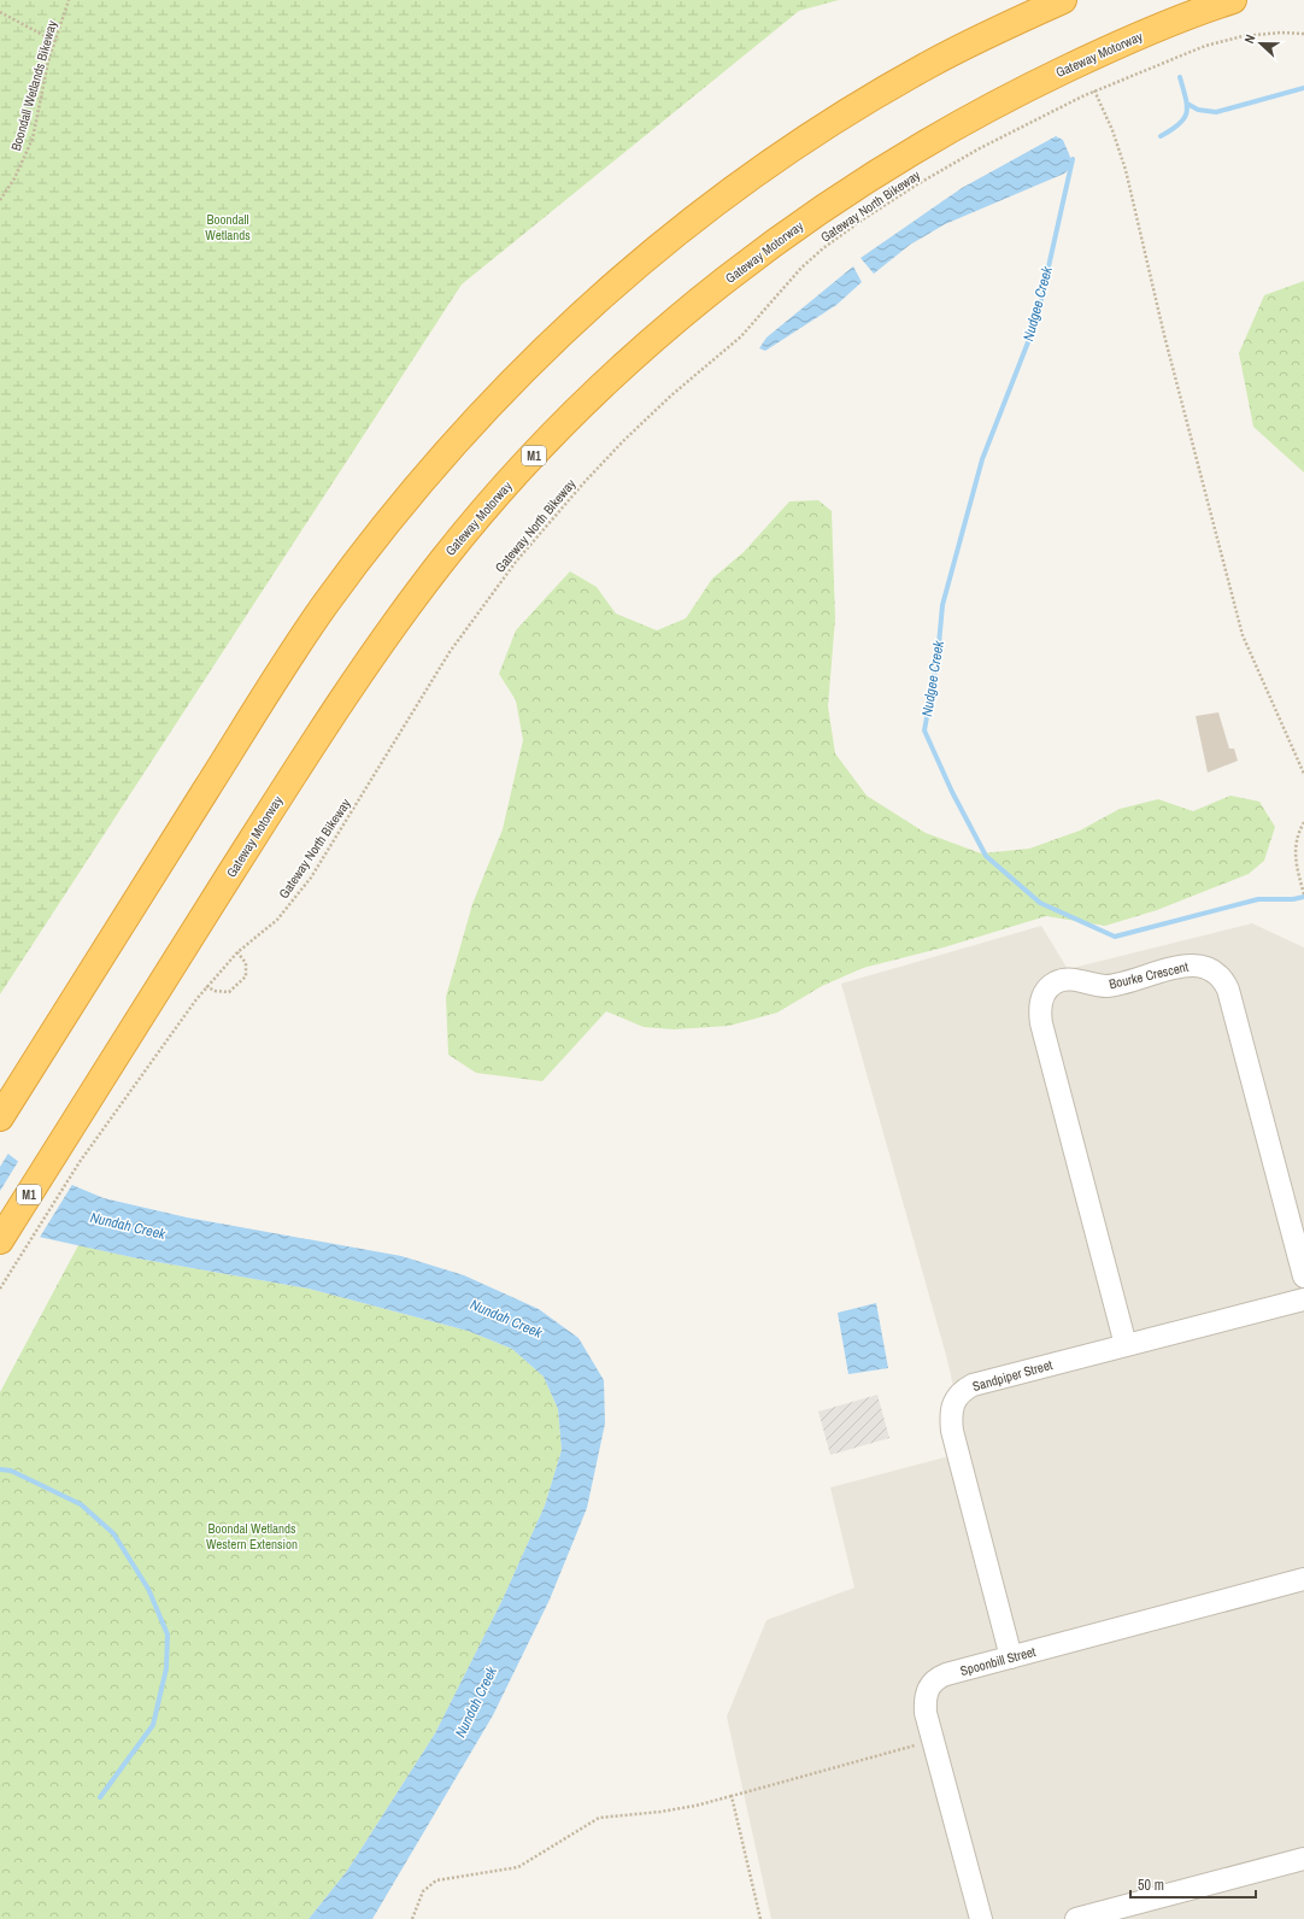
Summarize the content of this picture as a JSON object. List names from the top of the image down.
{
  "streets": {
    "highway": ["Gateway Motorway", "M1"],
    "street": ["Bourke Crescent", "Sandpiper Street", "Spoonbill Street"],
    "path": ["Boondall Wetlands Bikeway", "Gateway North Bikeway"]
  },
  "crossings": [
    ["Gateway Motorway", "Gateway North Bikeway"],
    ["Bourke Crescent", "Sandpiper Street"],
    ["Sandpiper Street", "Spoonbill Street"]
  ],
  "water": ["Nudgee Creek", "Nundah Creek"],
  "parks": ["Boondall Wetlands", "Boondal Wetlands Western Extension"],
  "scale_bar": "50 m",
  "north": "left"
}
